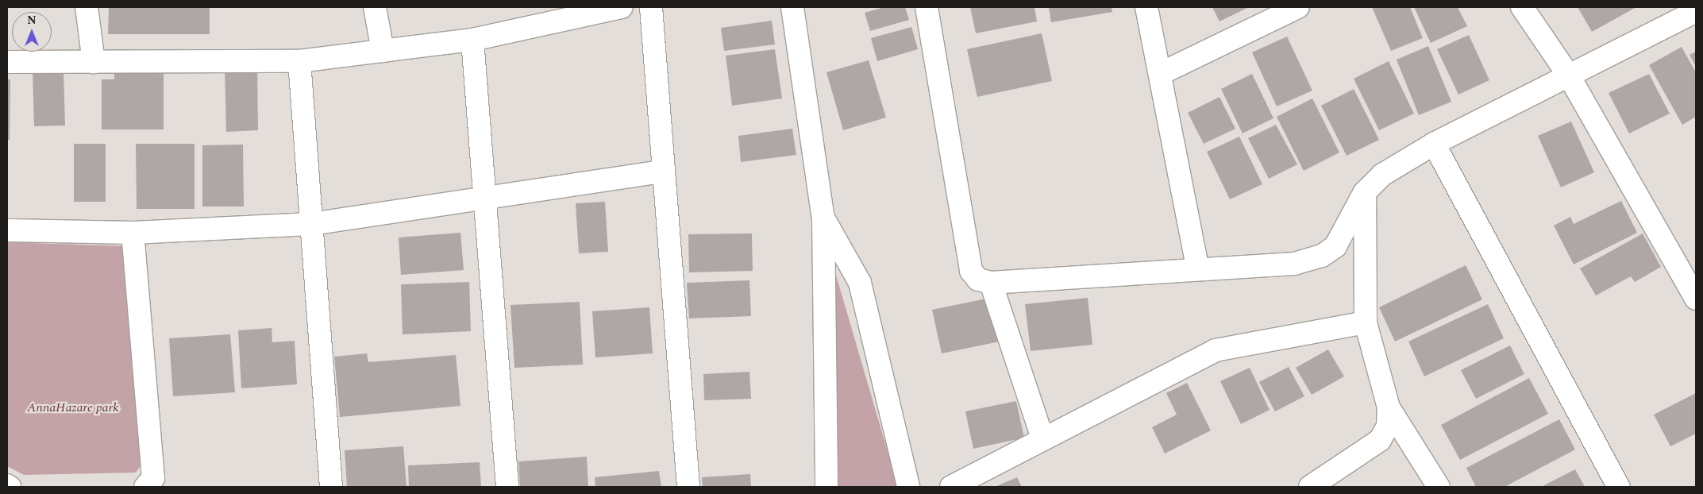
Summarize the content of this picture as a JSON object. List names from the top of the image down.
{
  "parks": ["AnnaHazare park"],
  "north": "top"
}
